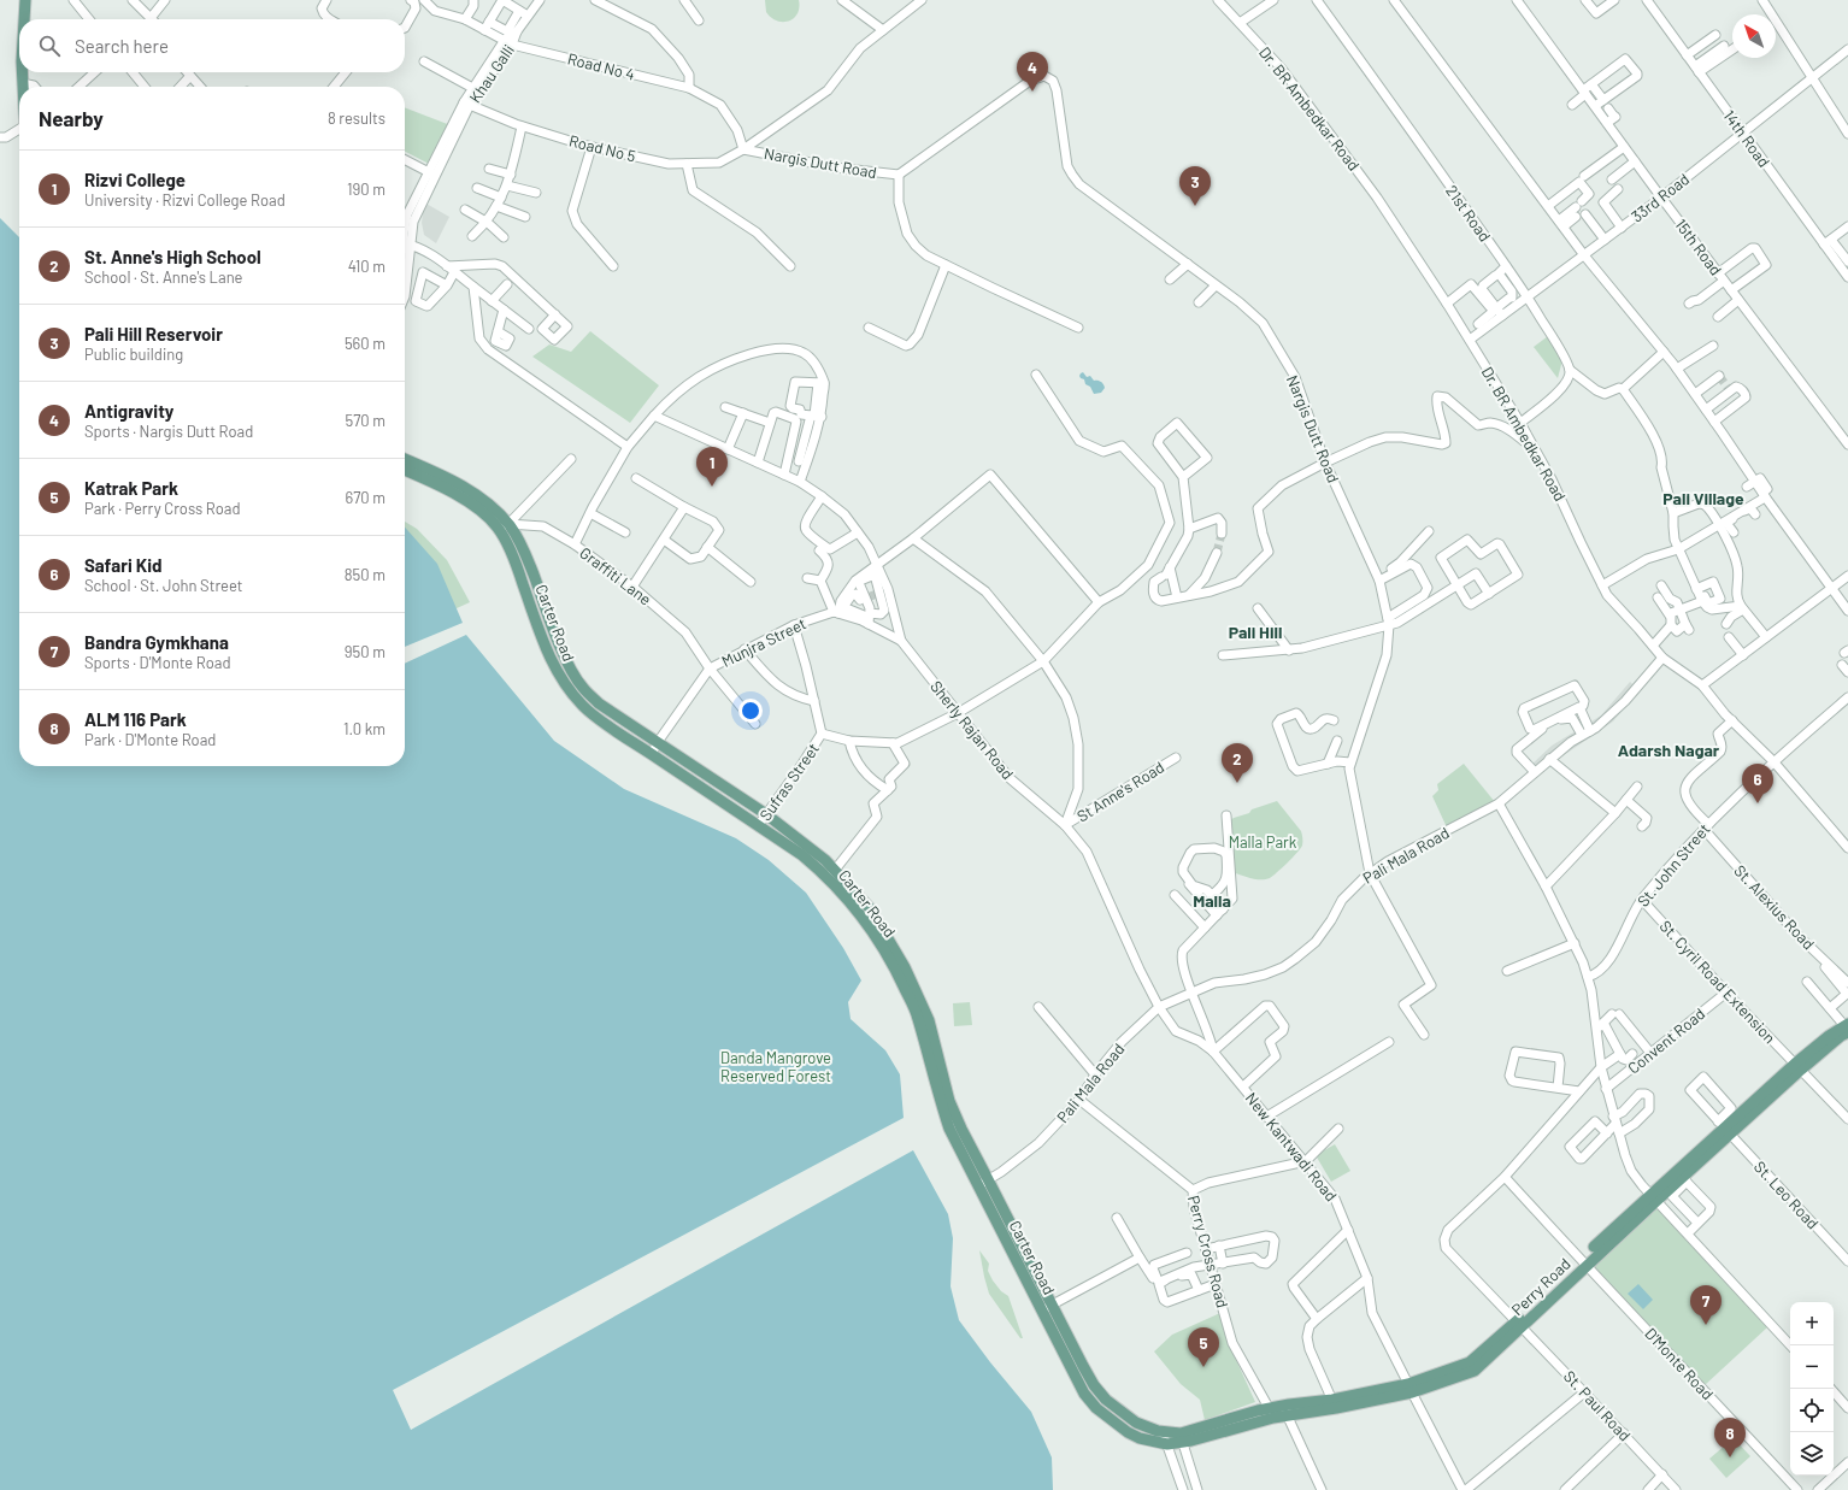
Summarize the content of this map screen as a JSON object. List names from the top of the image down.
{
  "streets": {
    "main road": ["Carter Road", "Perry Road"],
    "street": [
      "Road No 4",
      "Khau Galli",
      "Dr. BR Ambedkar Road",
      "14th Road",
      "Road No 5",
      "Nargis Dutt Road",
      "33rd Road",
      "21st Road",
      "15th Road",
      "Graffiti Lane",
      "Munjra Street",
      "Sherly Rajan Road",
      "Sufras Street",
      "St Anne's Road",
      "Pali Mala Road",
      "St. John Street",
      "St. Alexius Road",
      "St. Cyril Road Extension",
      "Convent Road",
      "New Kantwadi Road",
      "St. Leo Road",
      "Perry Cross Road",
      "D'Monte Road",
      "St. Paul Road"
    ]
  },
  "crossings": [
    ["Road No 4", "Khau Galli"],
    ["Road No 4", "Road No 5"],
    ["Road No 4", "Nargis Dutt Road"],
    ["Khau Galli", "Road No 5"],
    ["Dr. BR Ambedkar Road", "33rd Road"],
    ["Dr. BR Ambedkar Road", "Pali Mala Road"],
    ["Dr. BR Ambedkar Road", "St. John Street"],
    ["Dr. BR Ambedkar Road", "St. Alexius Road"],
    ["14th Road", "33rd Road"],
    ["Road No 5", "Nargis Dutt Road"],
    ["Nargis Dutt Road", "Pali Mala Road"],
    ["33rd Road", "21st Road"],
    ["33rd Road", "15th Road"],
    ["Graffiti Lane", "Carter Road"],
    ["Graffiti Lane", "Munjra Street"],
    ["Carter Road", "Munjra Street"],
    ["Carter Road", "Sufras Street"],
    ["Carter Road", "Pali Mala Road"],
    ["Carter Road", "Perry Road"],
    ["Munjra Street", "Sufras Street"],
    ["Sherly Rajan Road", "St Anne's Road"],
    ["Sherly Rajan Road", "Pali Mala Road"],
    ["Sherly Rajan Road", "New Kantwadi Road"],
    ["Pali Mala Road", "New Kantwadi Road"],
    ["Pali Mala Road", "Perry Cross Road"],
    ["St. John Street", "St. Alexius Road"],
    ["St. John Street", "St. Cyril Road Extension"],
    ["St. Cyril Road Extension", "Convent Road"],
    ["St. Cyril Road Extension", "Perry Road"],
    ["New Kantwadi Road", "Perry Road"],
    ["St. Leo Road", "Perry Road"],
    ["Perry Cross Road", "Perry Road"],
    ["Perry Road", "D'Monte Road"],
    ["Perry Road", "St. Paul Road"],
    ["D'Monte Road", "St. Paul Road"]
  ],
  "districts": [
    "Pali Village",
    "Pali Hill",
    "Adarsh Nagar",
    "Malla"
  ],
  "parks": ["Malla Park", "Danda Mangrove Reserved Forest"],
  "north": "top left",
  "page": {
    "search": "Search here",
    "pins": [
      "4",
      "3",
      "1",
      "2",
      "6",
      "7",
      "5",
      "8"
    ],
    "heading": ["Nearby", "8 results"],
    "list": [
      {
        "mark": "1",
        "name": "Rizvi College",
        "note": "University · Rizvi College Road",
        "value": "190 m"
      },
      {
        "mark": "2",
        "name": "St. Anne's High School",
        "note": "School · St. Anne's Lane",
        "value": "410 m"
      },
      {
        "mark": "3",
        "name": "Pali Hill Reservoir",
        "note": "Public building",
        "value": "560 m"
      },
      {
        "mark": "4",
        "name": "Antigravity",
        "note": "Sports · Nargis Dutt Road",
        "value": "570 m"
      },
      {
        "mark": "5",
        "name": "Katrak Park",
        "note": "Park · Perry Cross Road",
        "value": "670 m"
      },
      {
        "mark": "6",
        "name": "Safari Kid",
        "note": "School · St. John Street",
        "value": "850 m"
      },
      {
        "mark": "7",
        "name": "Bandra Gymkhana",
        "note": "Sports · D'Monte Road",
        "value": "950 m"
      },
      {
        "mark": "8",
        "name": "ALM 116 Park",
        "note": "Park · D'Monte Road",
        "value": "1.0 km"
      }
    ],
    "map_buttons": ["+", "−"]
  }
}
